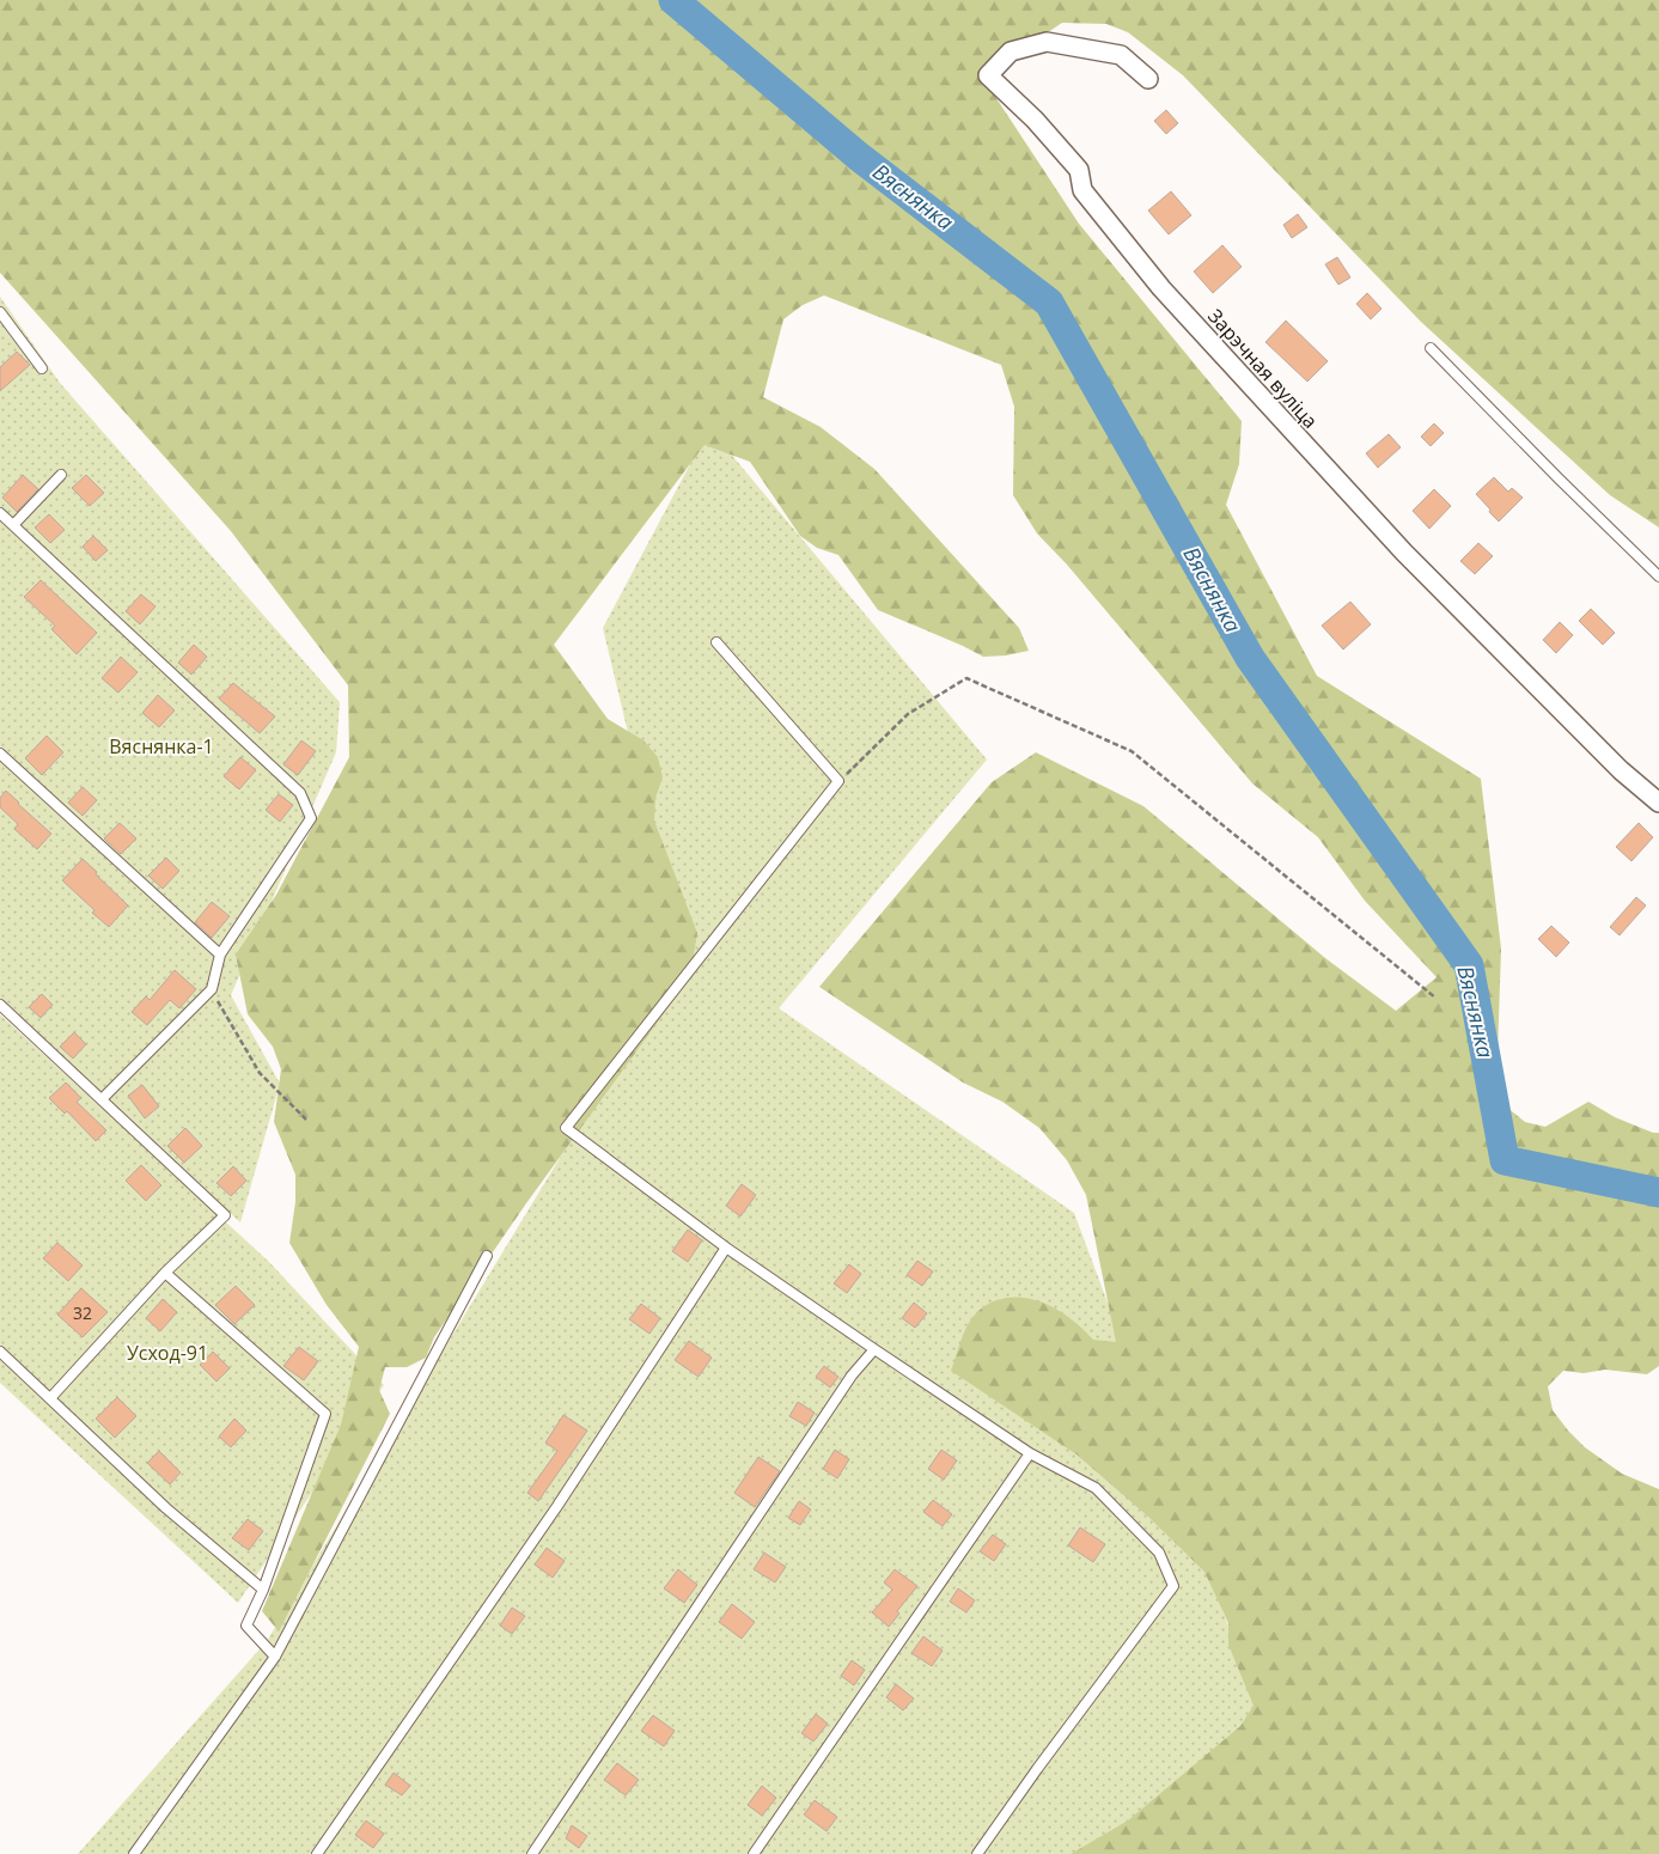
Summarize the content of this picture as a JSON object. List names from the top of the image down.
{
  "streets": {
    "street": ["Зарэчная вуліца"]
  },
  "water": ["Вяснянка"],
  "parks": ["Вяснянка-1", "Усход-91"],
  "house_numbers": ["32"]
}
